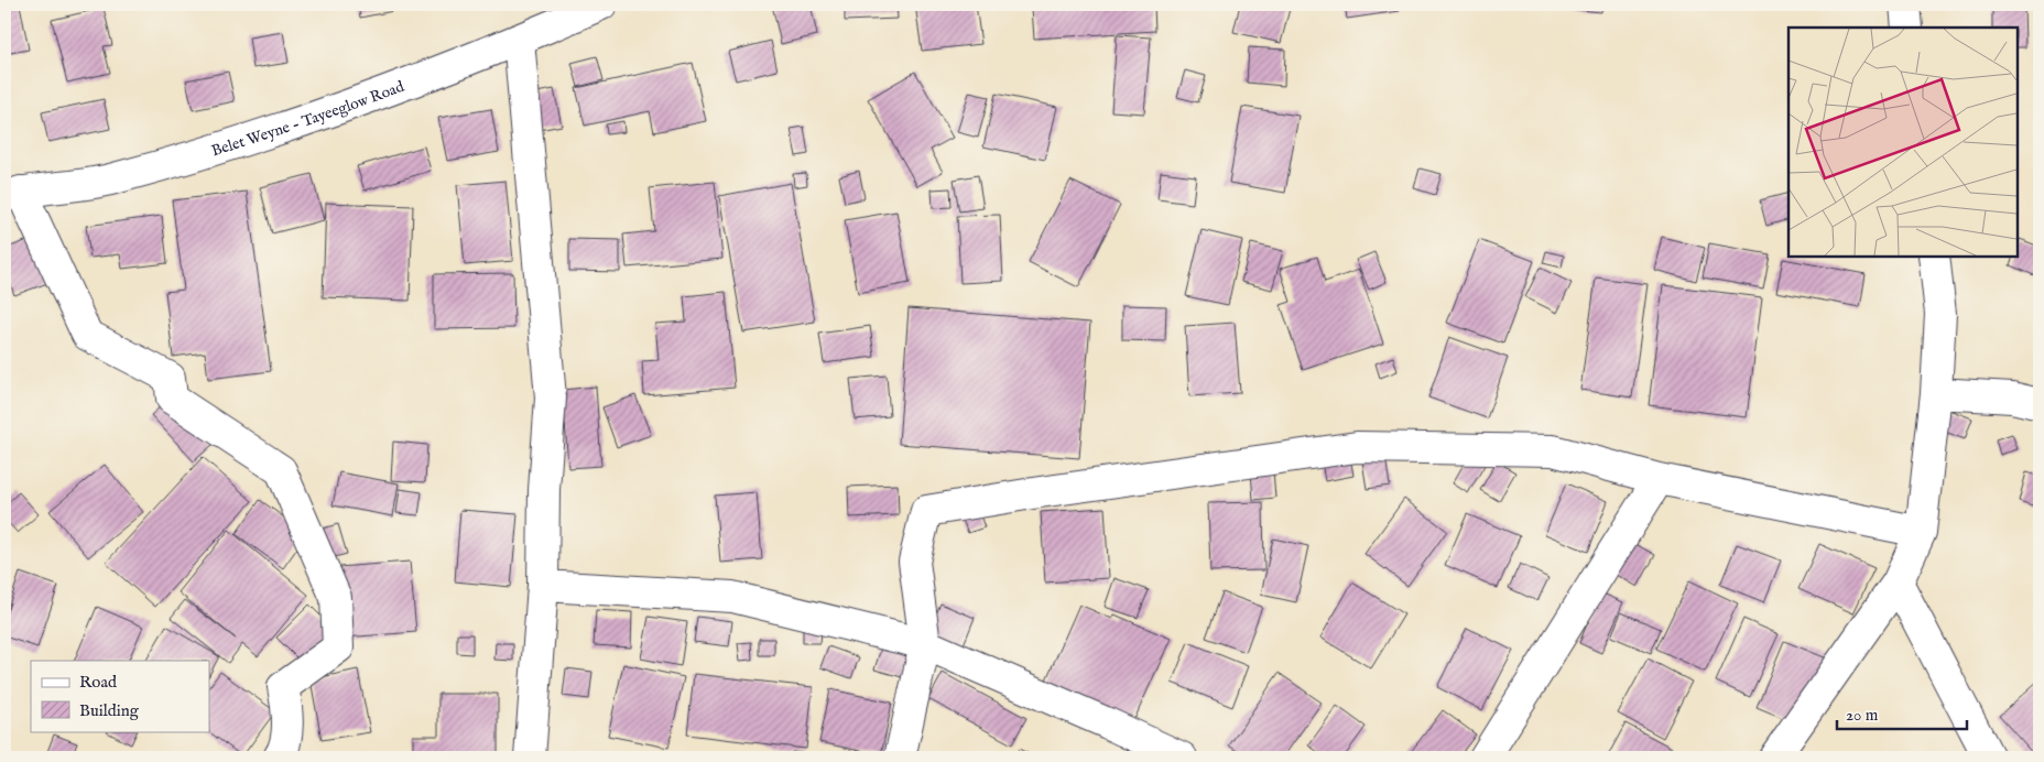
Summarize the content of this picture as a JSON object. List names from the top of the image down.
{
  "streets": {
    "street": ["Belet Weyne - Tayeeglow Road"]
  },
  "legend": ["Road", "Building"],
  "scale_bar": "20 m"
}
